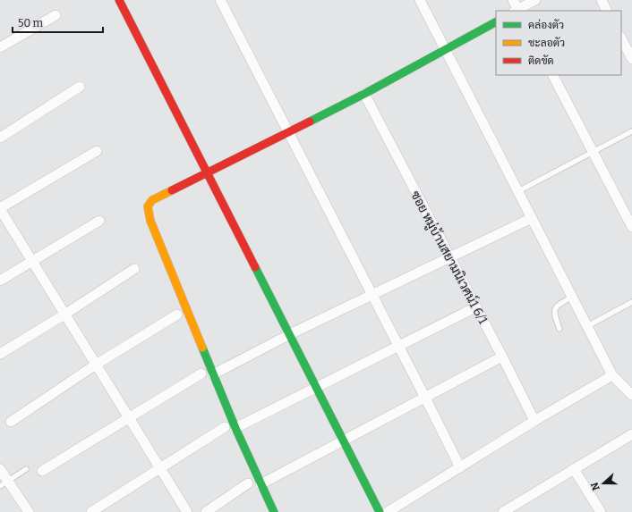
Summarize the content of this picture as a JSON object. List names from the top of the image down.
{
  "streets": {
    "street": ["ซอย หมู่บ้านสยามนิเวศน์1 6/1"]
  },
  "legend": ["คล่องตัว", "ชะลอตัว", "ติดขัด"],
  "scale_bar": "50 m",
  "north": "left"
}
